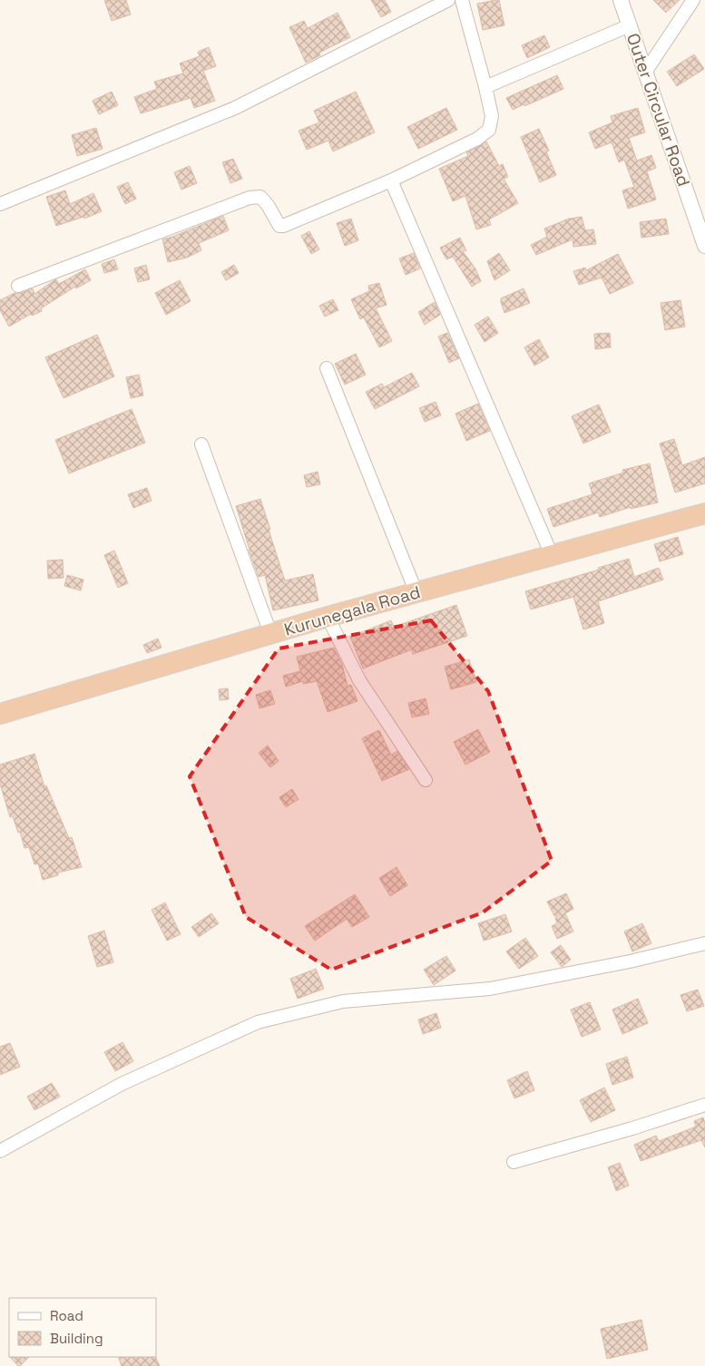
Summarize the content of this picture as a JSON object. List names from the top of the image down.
{
  "streets": {
    "highway": ["Kurunegala Road"],
    "street": ["Outer Circular Road"]
  },
  "legend": ["Road", "Building"]
}
